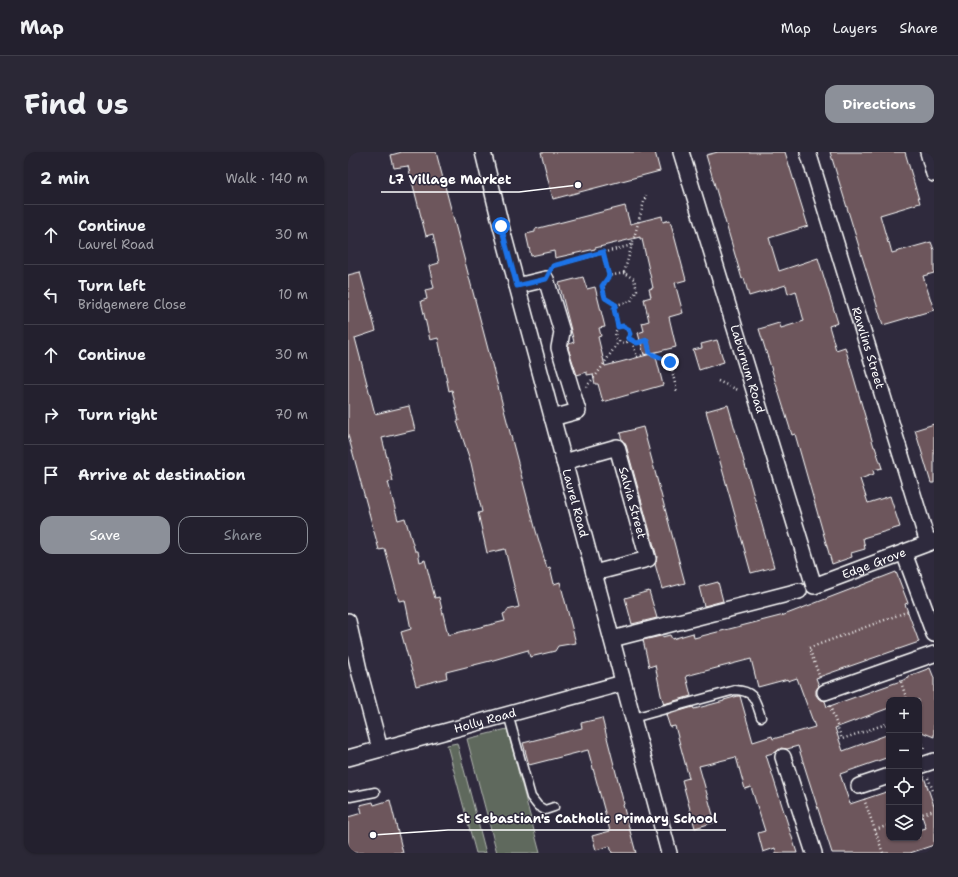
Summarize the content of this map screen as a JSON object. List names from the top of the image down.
{
  "streets": {
    "street": [
      "Rawlins Street",
      "Laburnum Road",
      "Laurel Road",
      "Salvia Street",
      "Edge Grove",
      "Holly Road"
    ]
  },
  "crossings": [
    ["Rawlins Street", "Edge Grove"],
    ["Laburnum Road", "Edge Grove"],
    ["Laurel Road", "Salvia Street"],
    ["Laurel Road", "Holly Road"]
  ],
  "places": ["L7 Village Market", "St Sebastian's Catholic Primary School"],
  "page": {
    "header": "Map",
    "nav": ["Map", "Layers", "Share"],
    "title": "Find us",
    "buttons": [
      "Directions",
      ["Save", "Share"]
    ],
    "heading": ["2 min", "Walk · 140 m"],
    "list": [
      ["Continue", "Laurel Road", "30 m"],
      ["Turn left", "Bridgemere Close", "10 m"],
      ["Continue", "30 m"],
      ["Turn right", "70 m"],
      "Arrive at destination"
    ],
    "map_buttons": ["+", "−"]
  }
}
